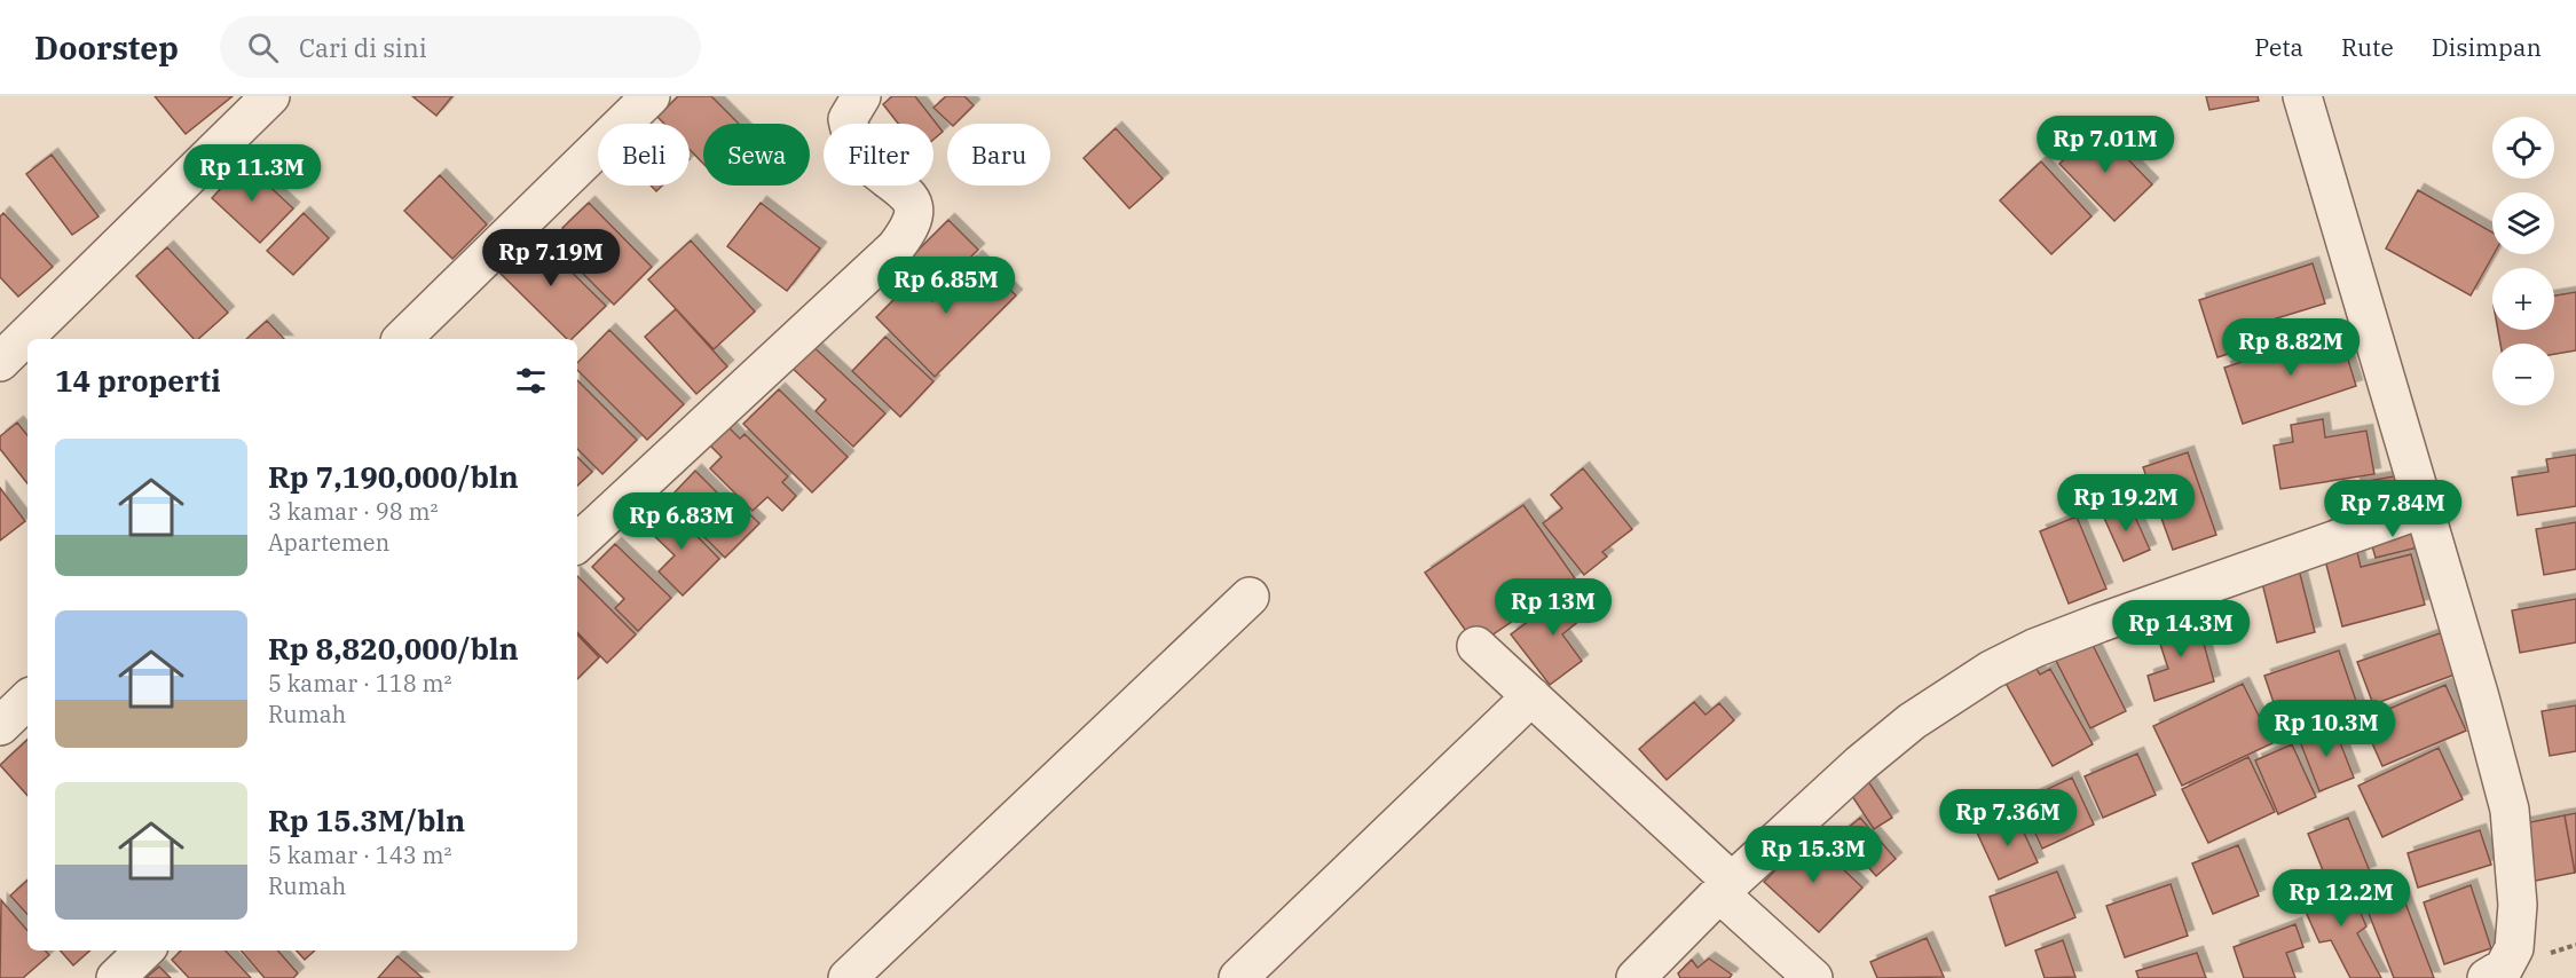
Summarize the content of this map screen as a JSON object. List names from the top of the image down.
{
  "page": {
    "header": "Doorstep",
    "search": "Cari di sini",
    "nav": ["Peta", "Rute", "Disimpan"],
    "price": [
      "Rp 7.01M",
      "Rp 11.3M",
      "Rp 7.19M",
      "Rp 6.85M",
      "Rp 8.82M",
      "Rp 19.2M",
      "Rp 7.84M",
      "Rp 6.83M",
      "Rp 13M",
      "Rp 14.3M",
      "Rp 10.3M",
      "Rp 7.36M",
      "Rp 15.3M",
      "Rp 12.2M"
    ],
    "map_buttons": ["+", "−"],
    "chip": [
      "Beli",
      "Sewa",
      "Filter",
      "Baru"
    ],
    "heading": "14 properti",
    "list": [
      {
        "name": "Rp 7,190,000/bln",
        "note": "3 kamar · 98 m² · Apartemen"
      },
      {
        "name": "Rp 8,820,000/bln",
        "note": "5 kamar · 118 m² · Rumah"
      },
      {
        "name": "Rp 15.3M/bln",
        "note": "5 kamar · 143 m² · Rumah"
      }
    ]
  }
}
